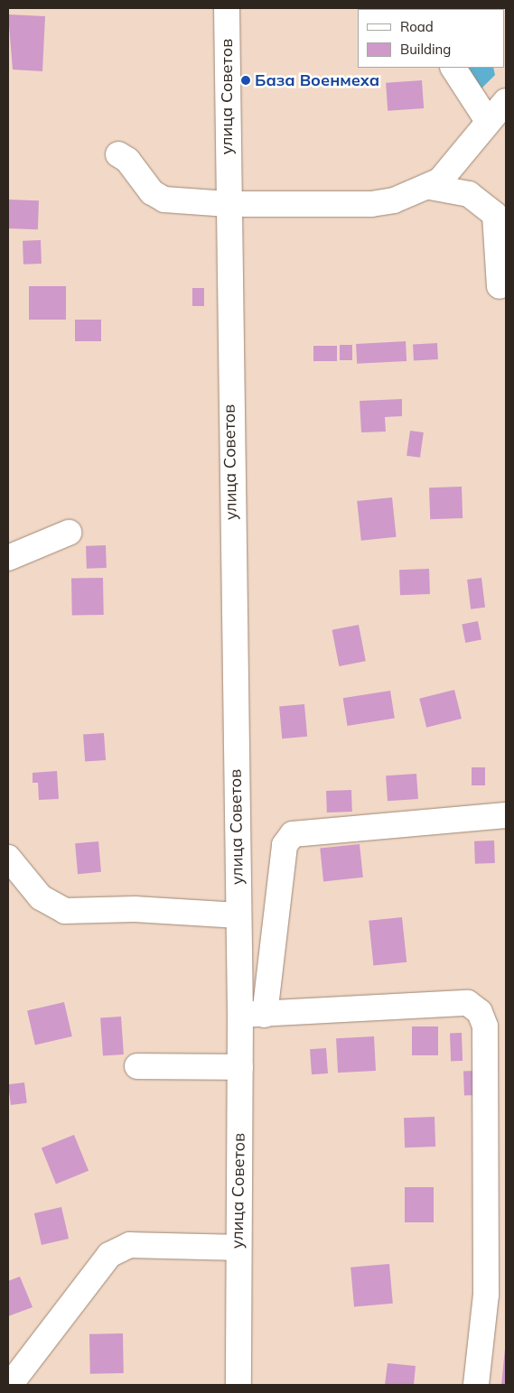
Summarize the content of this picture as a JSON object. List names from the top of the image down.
{
  "streets": {
    "main road": ["улица Советов"]
  },
  "places": ["База Военмеха"],
  "legend": ["Road", "Building"]
}
